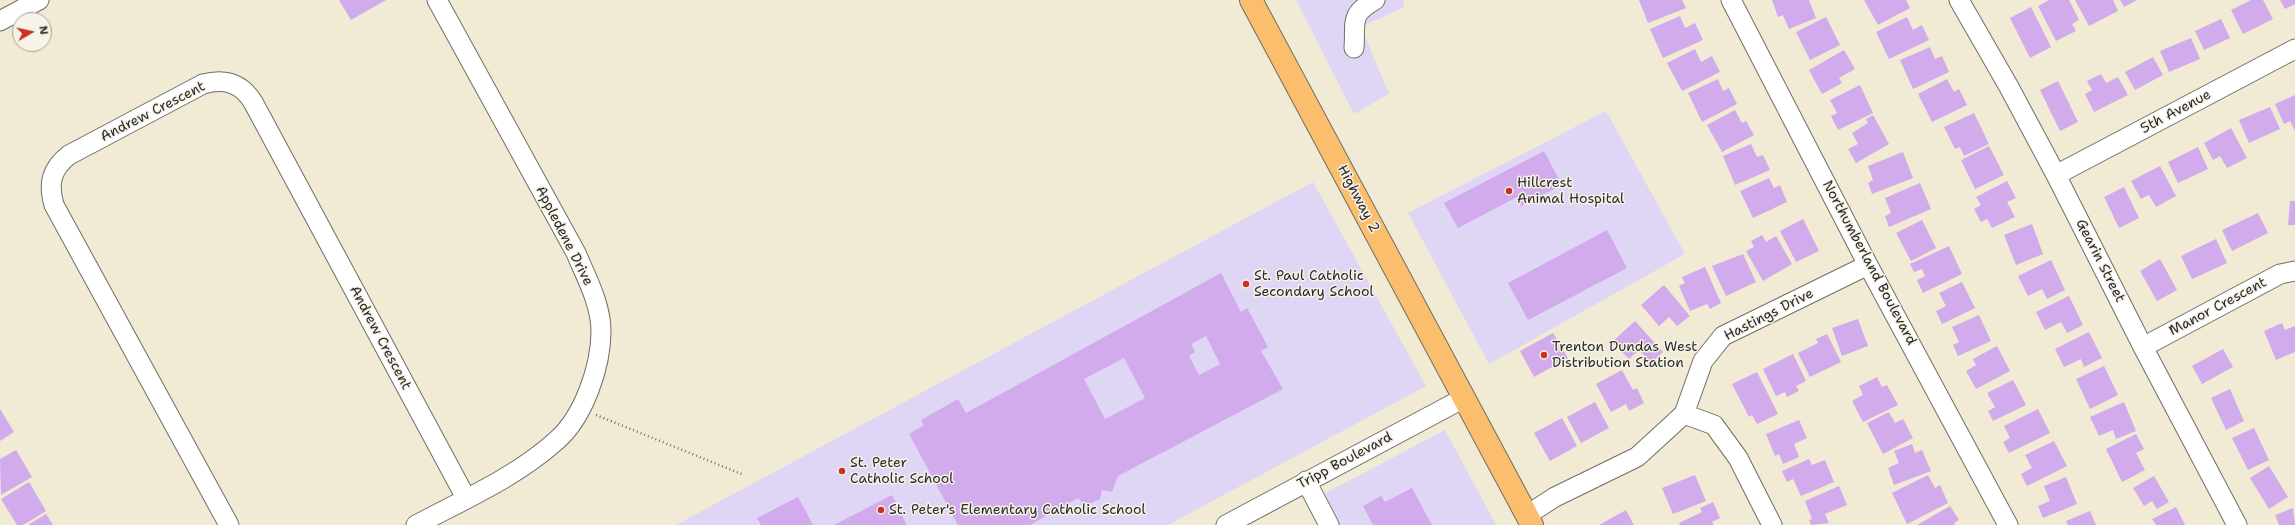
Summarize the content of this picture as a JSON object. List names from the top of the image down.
{
  "streets": {
    "main road": ["Highway 2"],
    "street": [
      "Andrew Crescent",
      "5th Avenue",
      "Appledene Drive",
      "Gearin Street",
      "Northumberland Boulevard",
      "Manor Crescent",
      "Hastings Drive",
      "Tripp Boulevard"
    ]
  },
  "crossings": [
    ["Andrew Crescent", "Appledene Drive"],
    ["5th Avenue", "Gearin Street"],
    ["Highway 2", "Hastings Drive"],
    ["Highway 2", "Tripp Boulevard"],
    ["Gearin Street", "Manor Crescent"],
    ["Northumberland Boulevard", "Hastings Drive"]
  ],
  "places": [
    "Hillcrest Animal Hospital",
    "St. Paul Catholic Secondary School",
    "Trenton Dundas West Distribution Station",
    "St. Peter Catholic School",
    "St. Peter's Elementary Catholic School"
  ],
  "north": "right"
}
